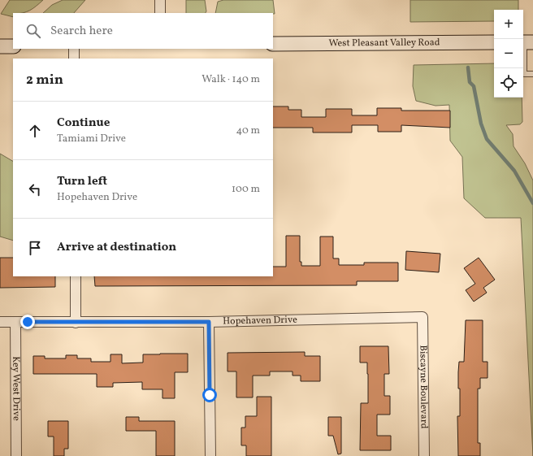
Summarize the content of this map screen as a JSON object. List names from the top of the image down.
{
  "streets": {
    "main road": ["West Pleasant Valley Road"],
    "street": ["Hopehaven Drive", "Biscayne Boulevard", "Key West Drive"]
  },
  "crossings": [
    ["Hopehaven Drive", "Biscayne Boulevard"],
    ["Hopehaven Drive", "Key West Drive"]
  ],
  "page": {
    "map_buttons": ["+", "−"],
    "search": "Search here",
    "heading": ["2 min", "Walk · 140 m"],
    "list": [
      ["Continue", "Tamiami Drive", "40 m"],
      ["Turn left", "Hopehaven Drive", "100 m"],
      "Arrive at destination"
    ]
  }
}
